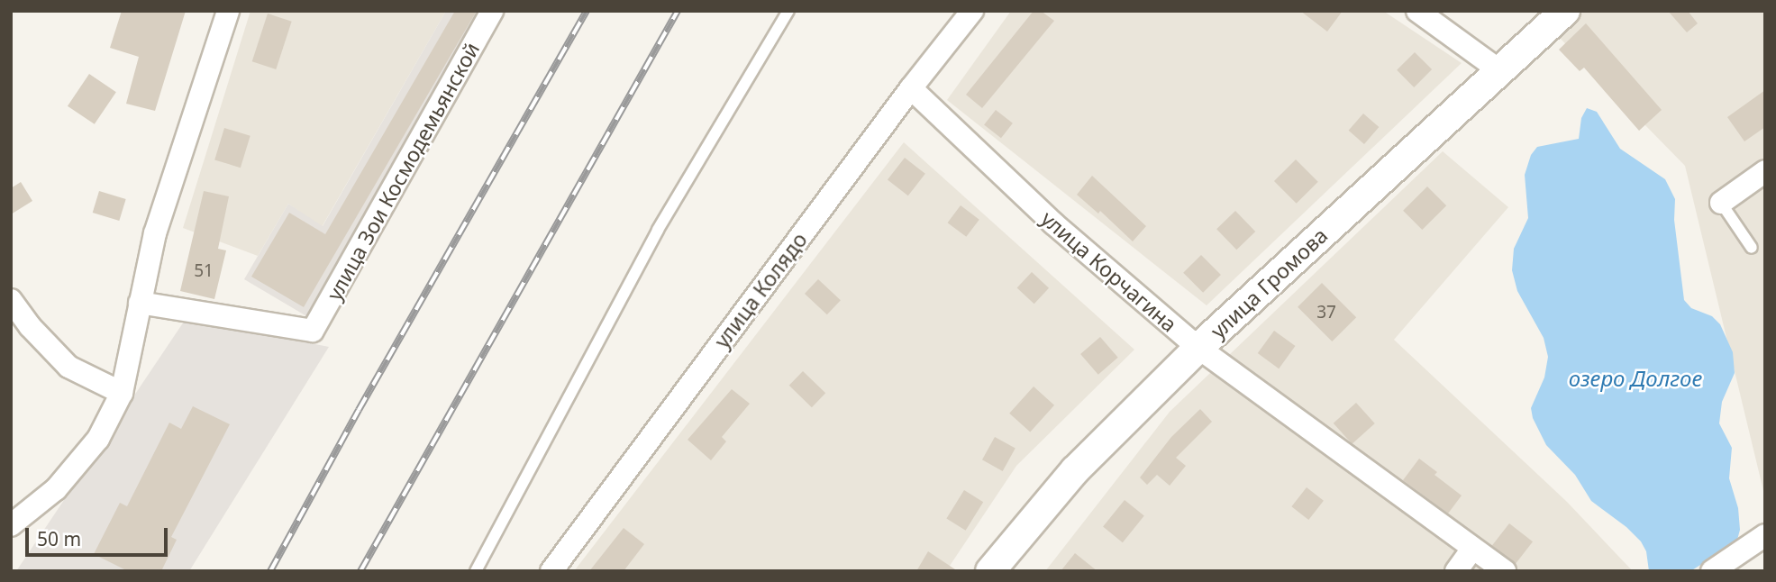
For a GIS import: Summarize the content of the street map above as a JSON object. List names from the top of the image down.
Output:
{
  "streets": {
    "street": [
      "улица Зои Космодемьянской",
      "улица Корчагина",
      "улица Громова",
      "улица Колядо"
    ]
  },
  "crossings": [
    ["улица Корчагина", "улица Громова"],
    ["улица Корчагина", "улица Колядо"]
  ],
  "water": ["озеро Долгое"],
  "house_numbers": ["51", "37"],
  "scale_bar": "50 m"
}
